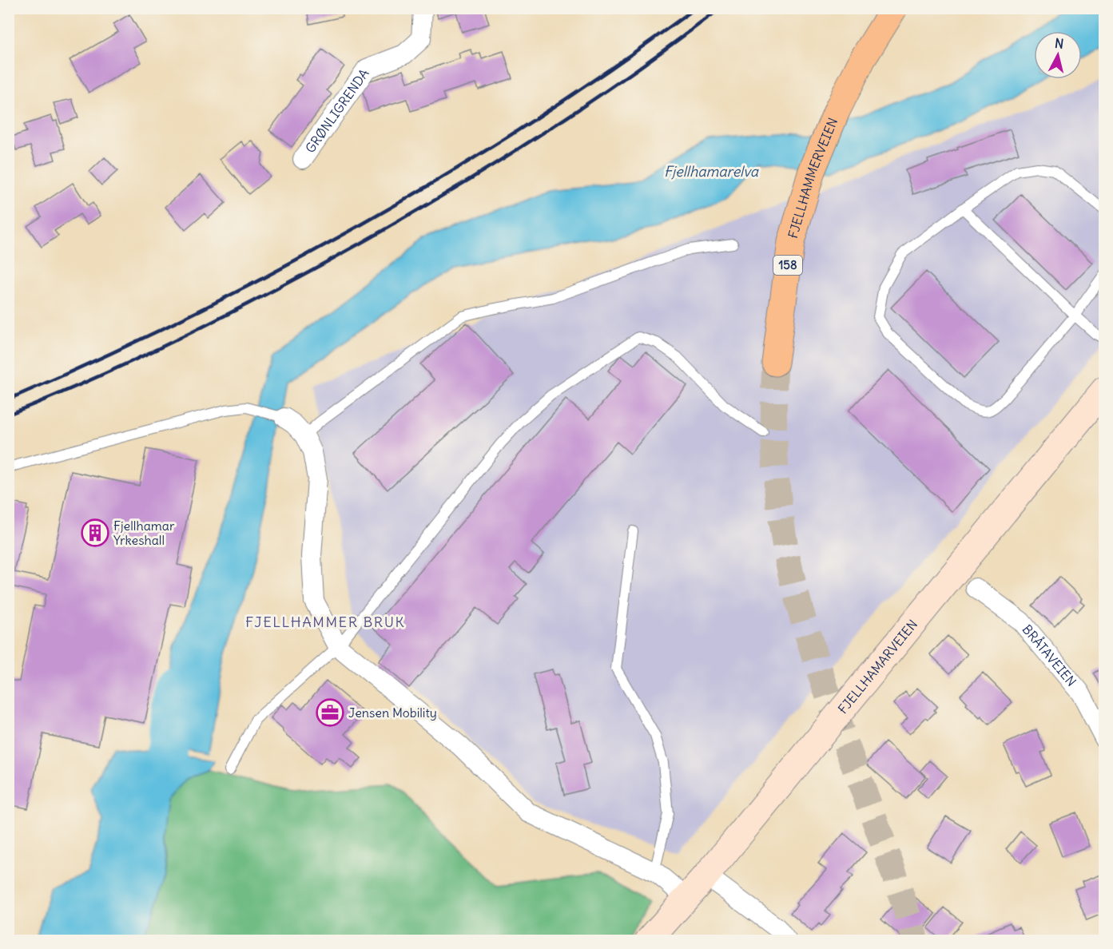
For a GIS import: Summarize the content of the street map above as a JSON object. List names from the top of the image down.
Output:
{
  "streets": {
    "main road": ["FJELLHAMMERVEIEN", "158", "FJELLHAMARVEIEN"],
    "street": ["GRØNLIGRENDA", "BRÅTAVEIEN"]
  },
  "districts": ["FJELLHAMMER BRUK"],
  "water": ["Fjellhamarelva"],
  "places": {
    "building": ["Fjellhamar Yrkeshall"],
    "office": ["Jensen Mobility"]
  },
  "north": "top"
}
